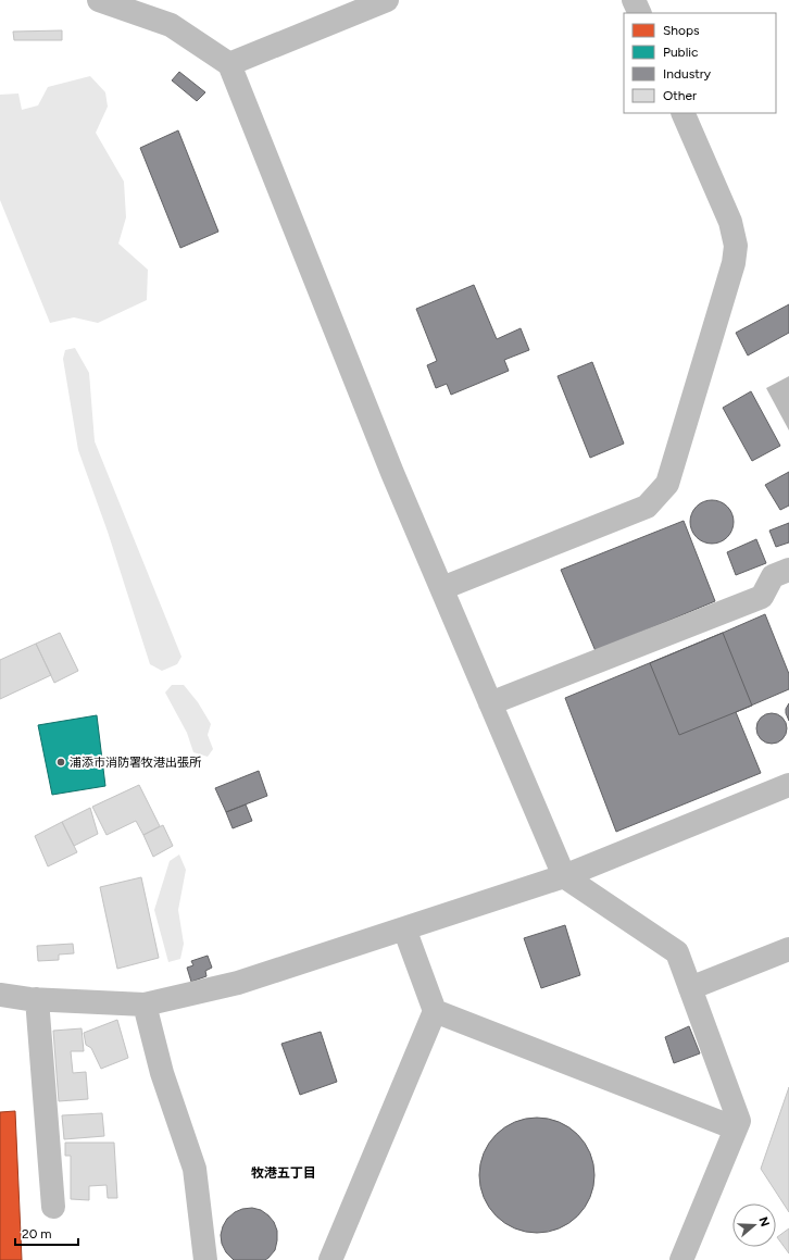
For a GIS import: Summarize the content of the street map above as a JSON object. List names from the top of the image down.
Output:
{
  "districts": ["牧港五丁目"],
  "places": ["浦添市消防署牧港出張所"],
  "legend": [
    "Shops",
    "Public",
    "Industry",
    "Other"
  ],
  "scale_bar": "20 m",
  "north": "right"
}
